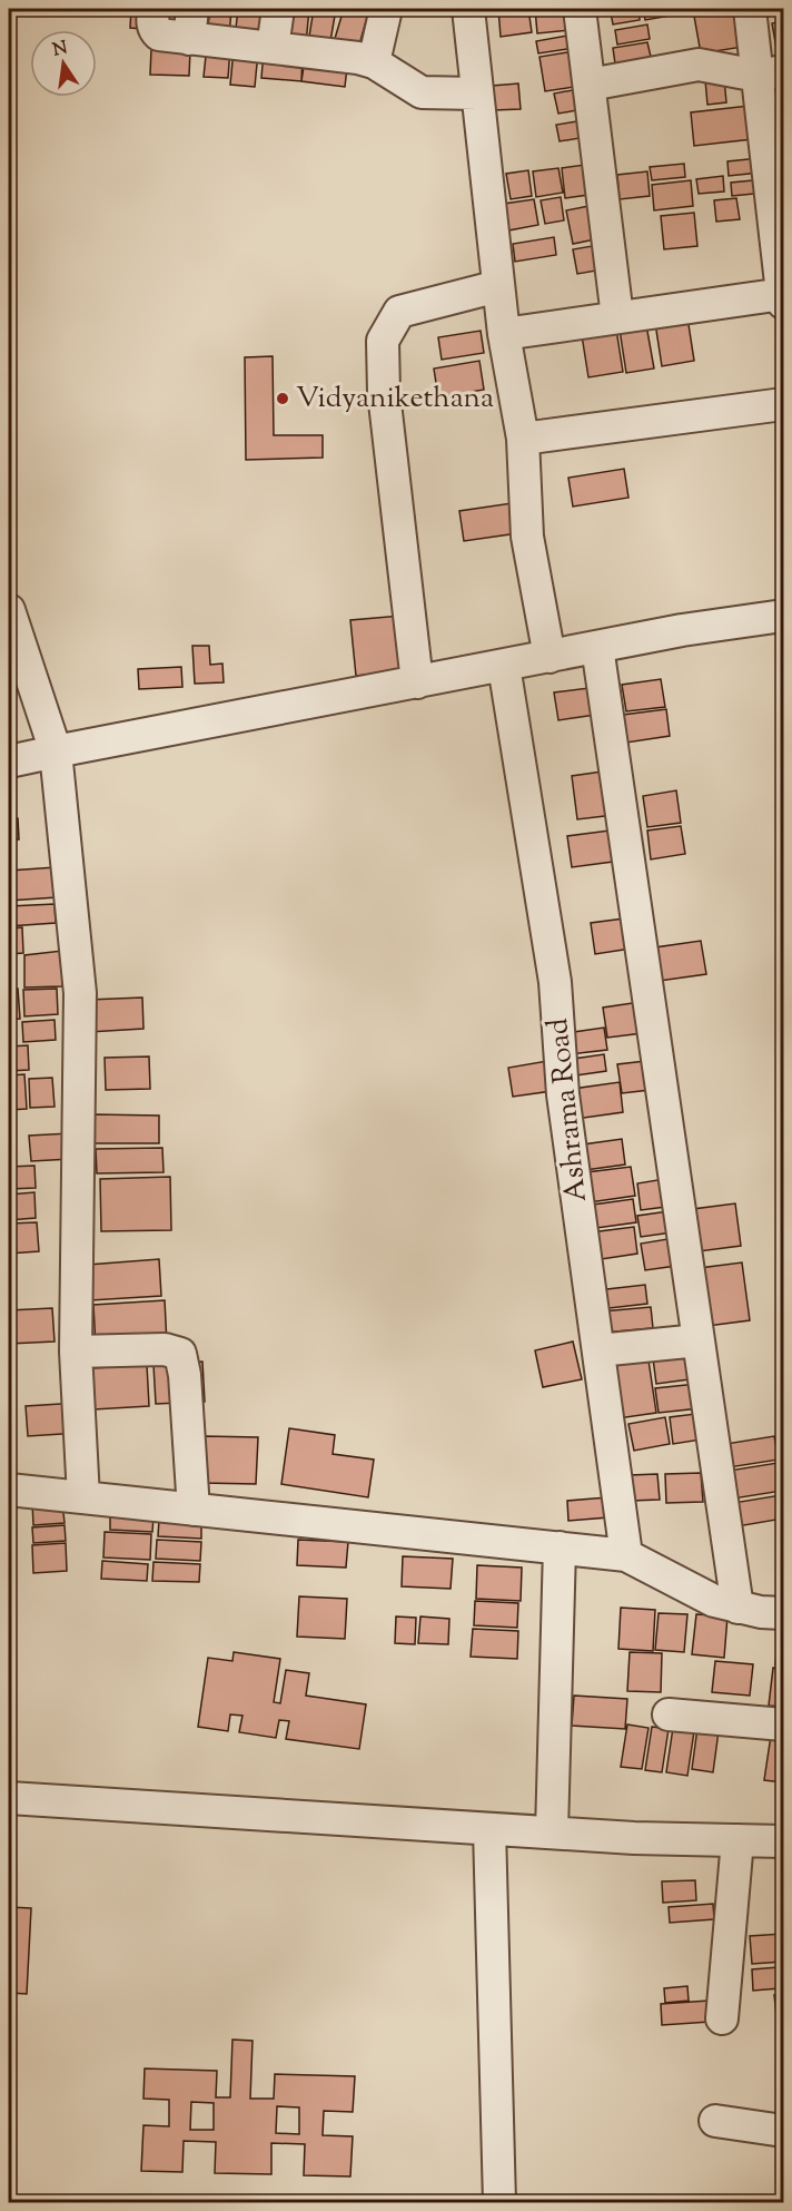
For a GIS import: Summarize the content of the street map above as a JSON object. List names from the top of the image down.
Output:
{
  "streets": {
    "street": ["Ashrama Road"]
  },
  "places": ["Vidyanikethana"],
  "north": "top"
}
